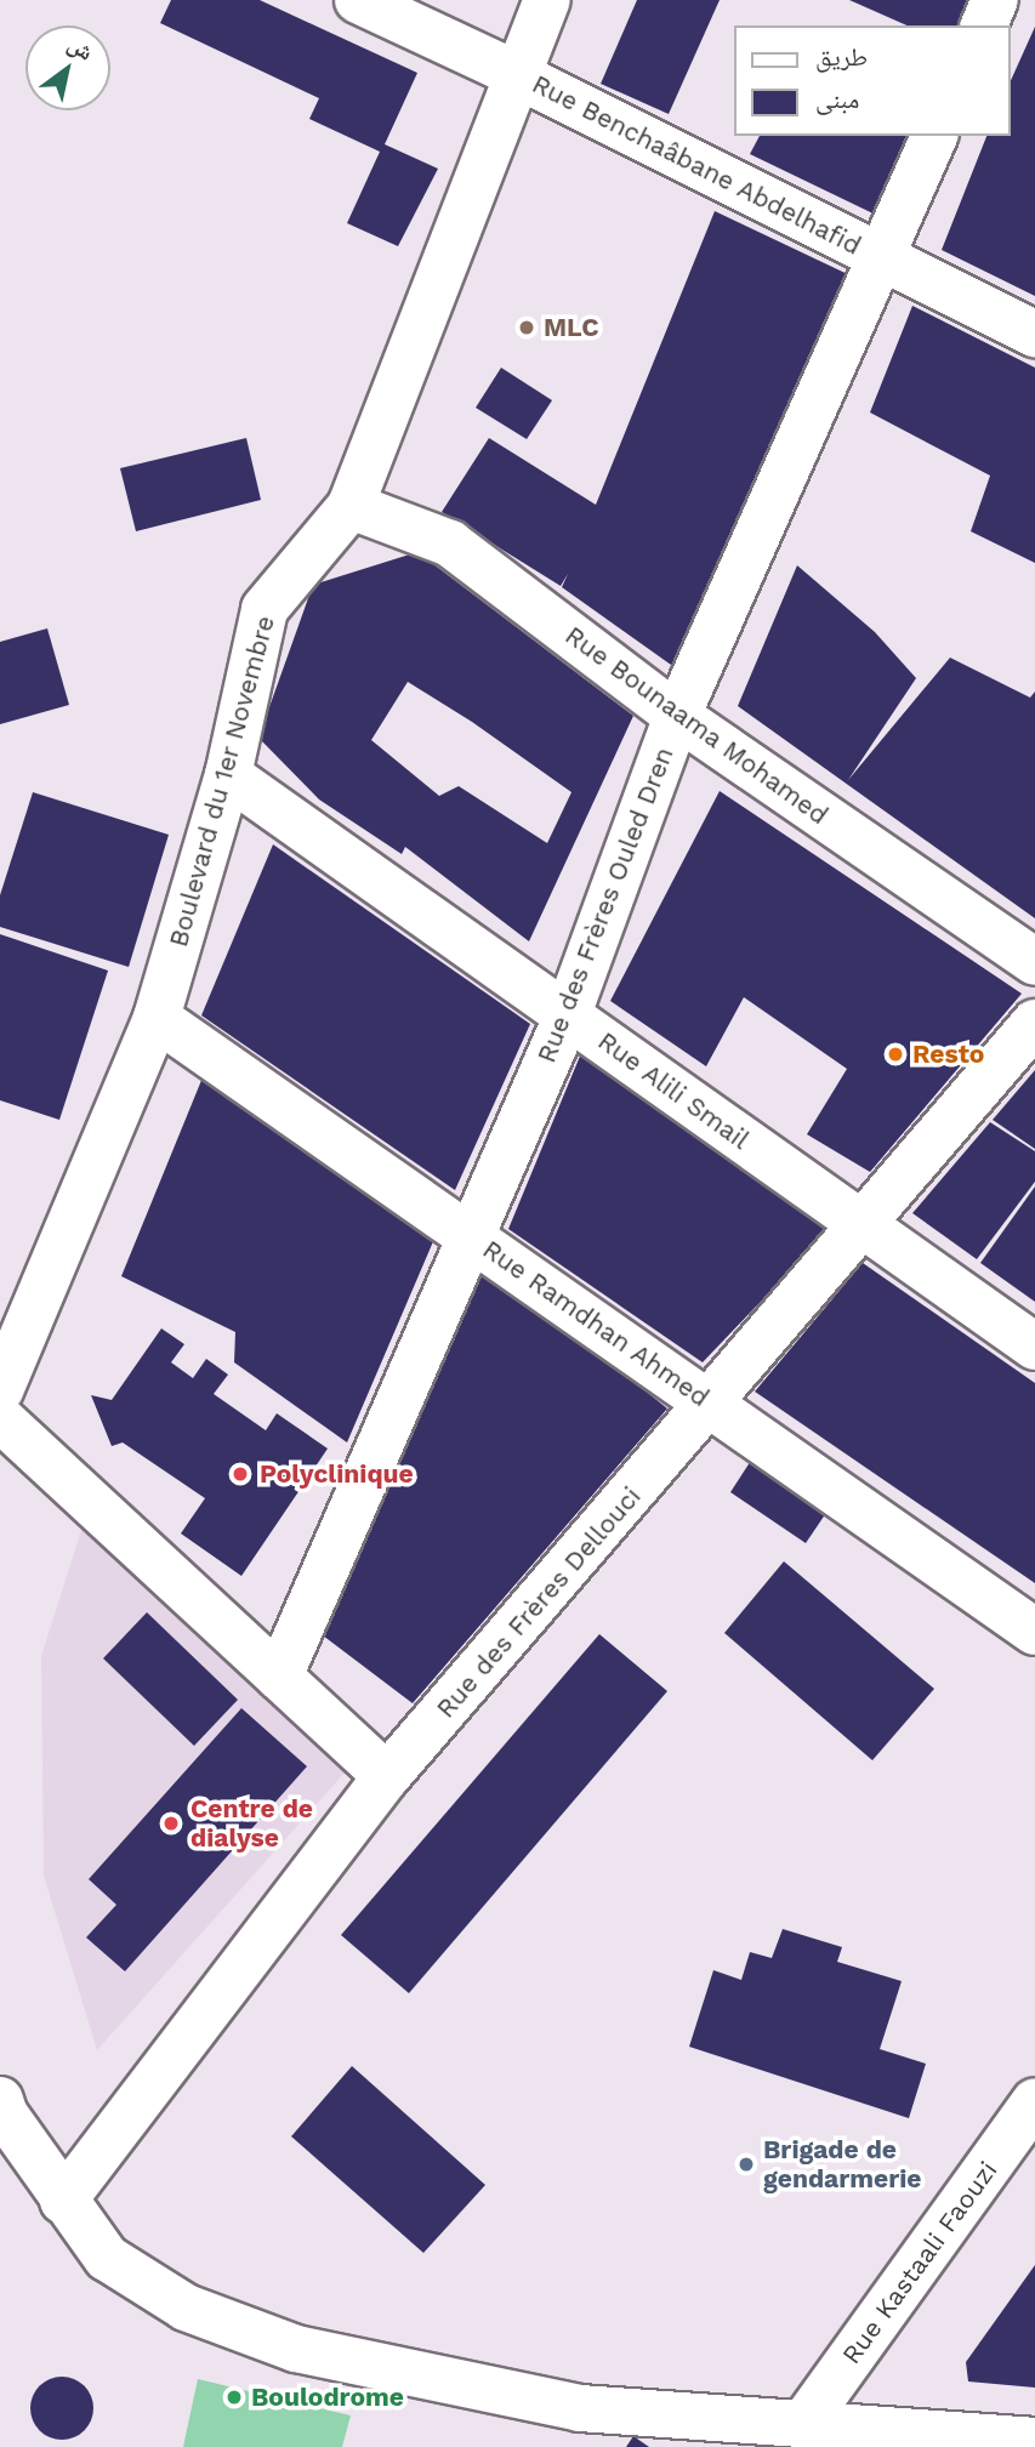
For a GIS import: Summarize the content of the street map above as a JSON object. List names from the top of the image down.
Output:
{
  "streets": {
    "street": [
      "Rue Benchaâbane Abdelhafid",
      "Rue Bounaama Mohamed",
      "Boulevard du 1er Novembre",
      "Rue des Frères Ouled Dren",
      "Rue Alili Smail",
      "Rue Ramdhan Ahmed",
      "Rue des Frères Dellouci",
      "Rue Kastaali Faouzi"
    ]
  },
  "crossings": [
    ["Rue Benchaâbane Abdelhafid", "Boulevard du 1er Novembre"],
    ["Rue Benchaâbane Abdelhafid", "Rue des Frères Ouled Dren"],
    ["Rue Bounaama Mohamed", "Boulevard du 1er Novembre"],
    ["Rue Bounaama Mohamed", "Rue des Frères Ouled Dren"],
    ["Boulevard du 1er Novembre", "Rue Alili Smail"],
    ["Boulevard du 1er Novembre", "Rue Ramdhan Ahmed"],
    ["Rue des Frères Ouled Dren", "Rue Alili Smail"],
    ["Rue des Frères Ouled Dren", "Rue Ramdhan Ahmed"],
    ["Rue Alili Smail", "Rue des Frères Dellouci"],
    ["Rue Ramdhan Ahmed", "Rue des Frères Dellouci"]
  ],
  "places": [
    "MLC",
    "Resto",
    "Polyclinique",
    "Centre de dialyse",
    "Brigade de gendarmerie",
    "Boulodrome"
  ],
  "legend": ["طريق", "مبنى"],
  "north": "top right"
}
